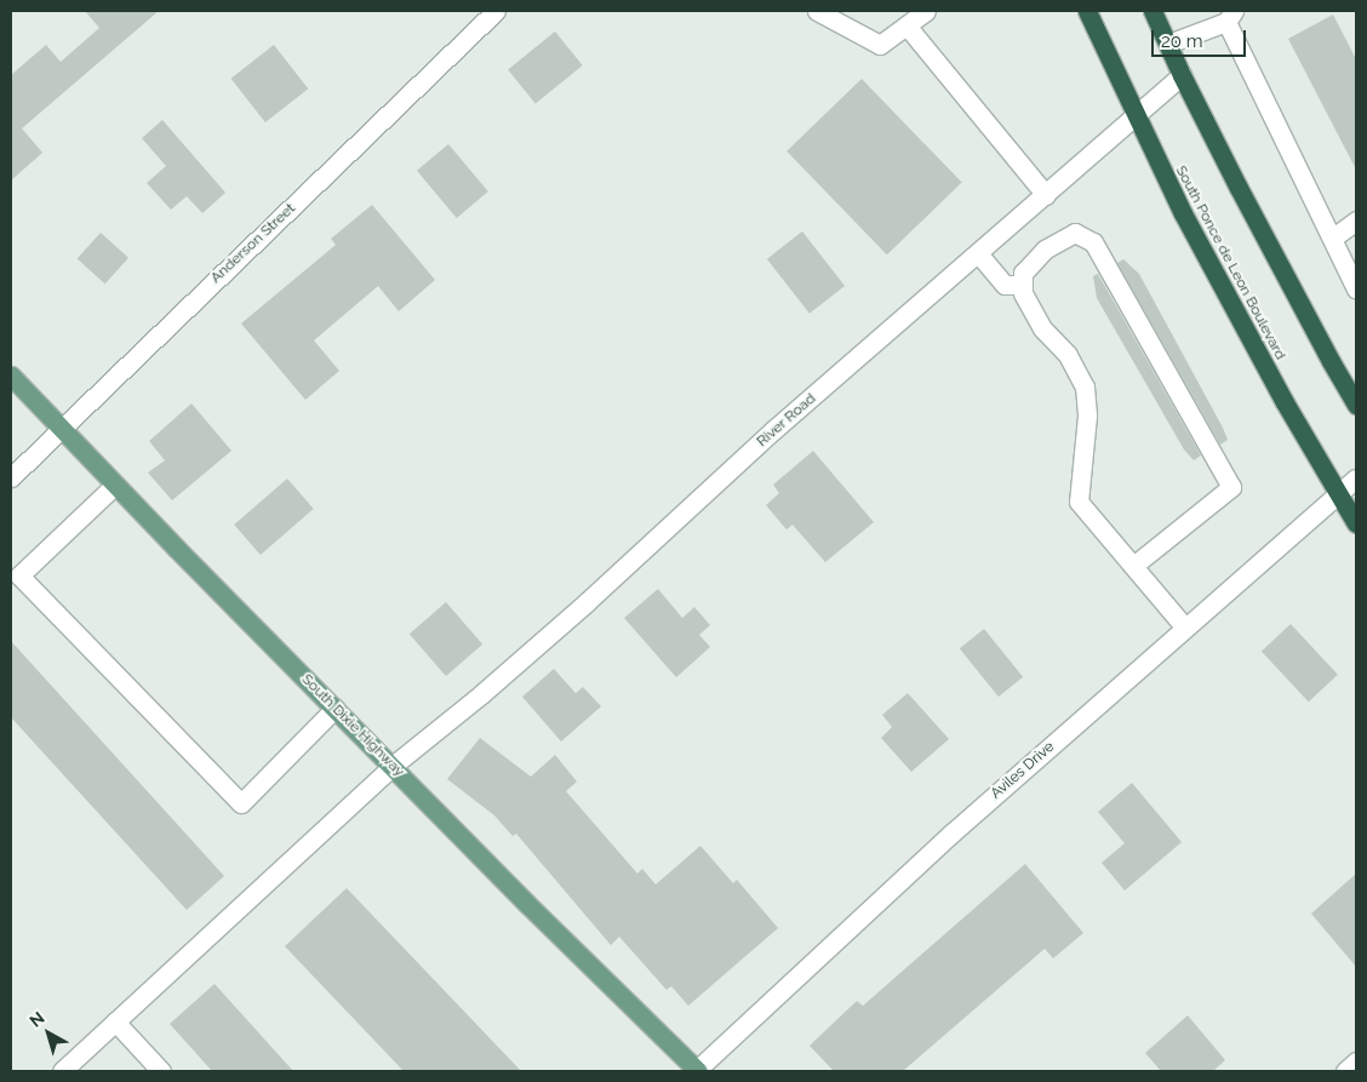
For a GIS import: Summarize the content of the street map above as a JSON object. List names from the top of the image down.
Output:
{
  "streets": {
    "highway": ["South Ponce de Leon Boulevard"],
    "main road": ["South Dixie Highway"],
    "street": ["Anderson Street", "River Road", "Aviles Drive"]
  },
  "crossings": [
    ["Anderson Street", "South Dixie Highway"],
    ["South Ponce de Leon Boulevard", "River Road"],
    ["South Ponce de Leon Boulevard", "Aviles Drive"],
    ["River Road", "South Dixie Highway"],
    ["South Dixie Highway", "Aviles Drive"]
  ],
  "scale_bar": "20 m",
  "north": "top left"
}
